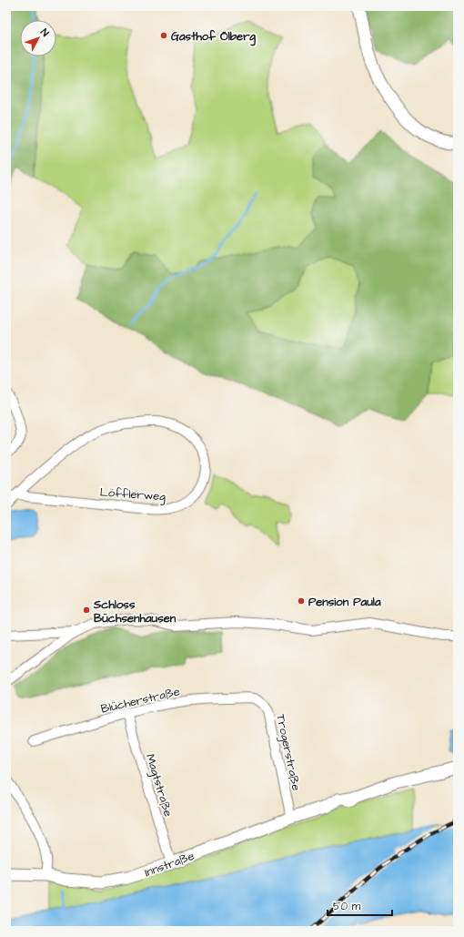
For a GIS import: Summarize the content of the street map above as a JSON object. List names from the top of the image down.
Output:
{
  "streets": {
    "street": [
      "Löfflerweg",
      "Blücherstraße",
      "Trogerstraße",
      "Magtstraße",
      "Innstraße"
    ]
  },
  "crossings": [
    ["Blücherstraße", "Trogerstraße"],
    ["Blücherstraße", "Magtstraße"],
    ["Trogerstraße", "Innstraße"],
    ["Magtstraße", "Innstraße"]
  ],
  "places": ["Gasthof Ölberg", "Pension Paula", "Schloss Büchsenhausen"],
  "scale_bar": "50 m",
  "north": "top right"
}
